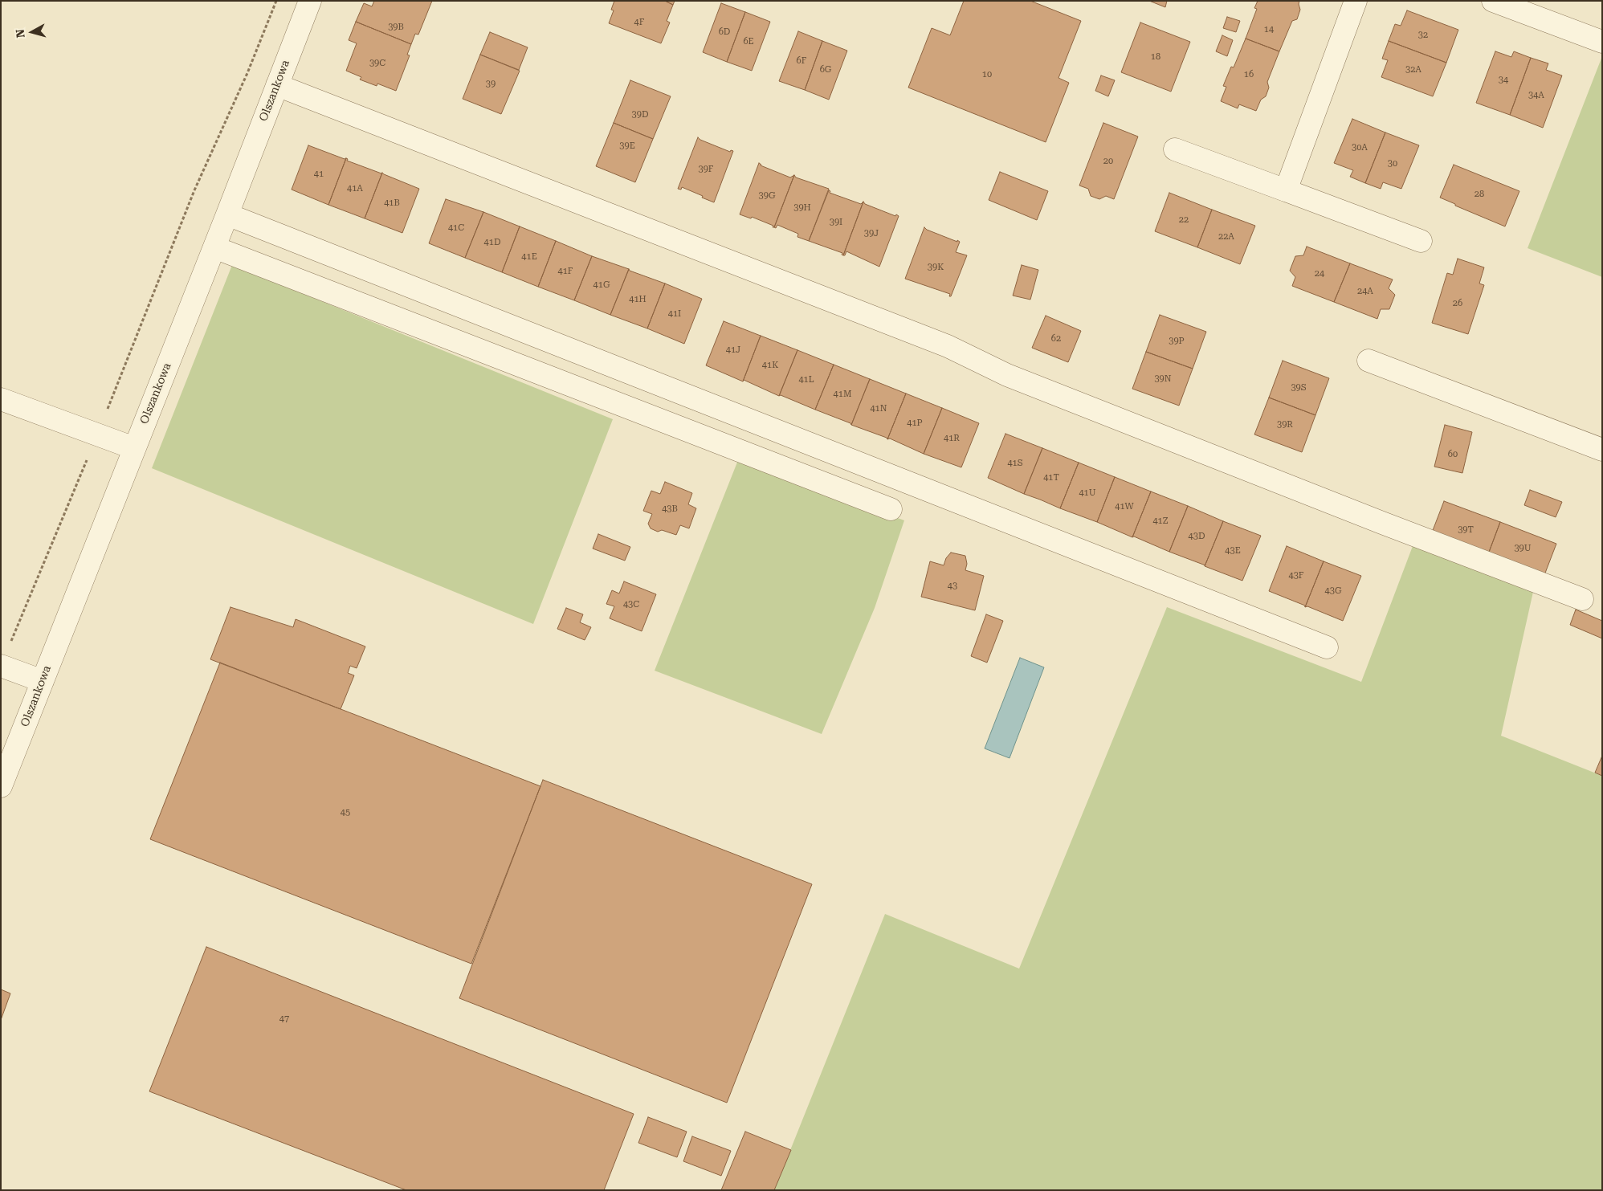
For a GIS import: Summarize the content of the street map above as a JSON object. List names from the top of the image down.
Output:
{
  "streets": {
    "street": ["Olszankowa"]
  },
  "house_numbers": [
    "4F",
    "39B",
    "14",
    "6D",
    "32",
    "6E",
    "18",
    "6F",
    "39C",
    "6G",
    "32A",
    "10",
    "16",
    "34",
    "39",
    "34A",
    "39D",
    "39E",
    "30A",
    "20",
    "30",
    "39F",
    "41",
    "41A",
    "28",
    "39G",
    "41B",
    "39H",
    "22",
    "39I",
    "41C",
    "39J",
    "22A",
    "41D",
    "41E",
    "39K",
    "41F",
    "24",
    "41G",
    "24A",
    "41H",
    "26",
    "41I",
    "62",
    "39P",
    "41J",
    "41K",
    "39N",
    "41L",
    "39S",
    "41M",
    "41N",
    "41P",
    "39R",
    "41R",
    "60",
    "41S",
    "41T",
    "41U",
    "41W",
    "43B",
    "41Z",
    "39T",
    "43D",
    "39U",
    "43E",
    "43F",
    "43",
    "43G",
    "43C",
    "45",
    "47"
  ],
  "north": "left"
}
